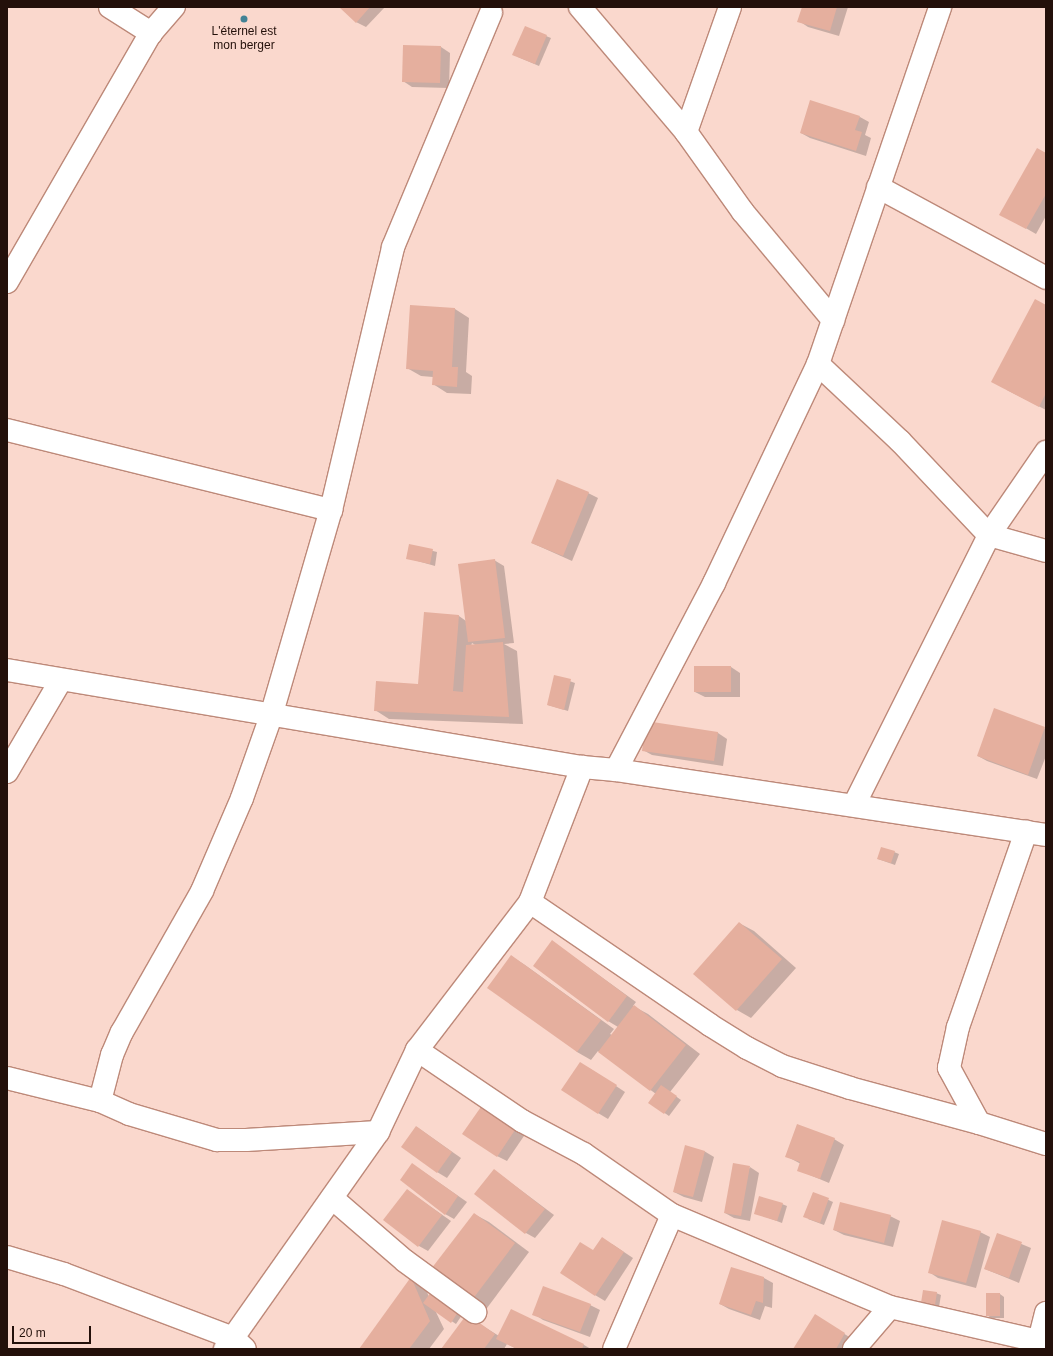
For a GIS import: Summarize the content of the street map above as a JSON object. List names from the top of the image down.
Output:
{
  "places": ["L'éternel est mon berger"],
  "scale_bar": "20 m"
}
